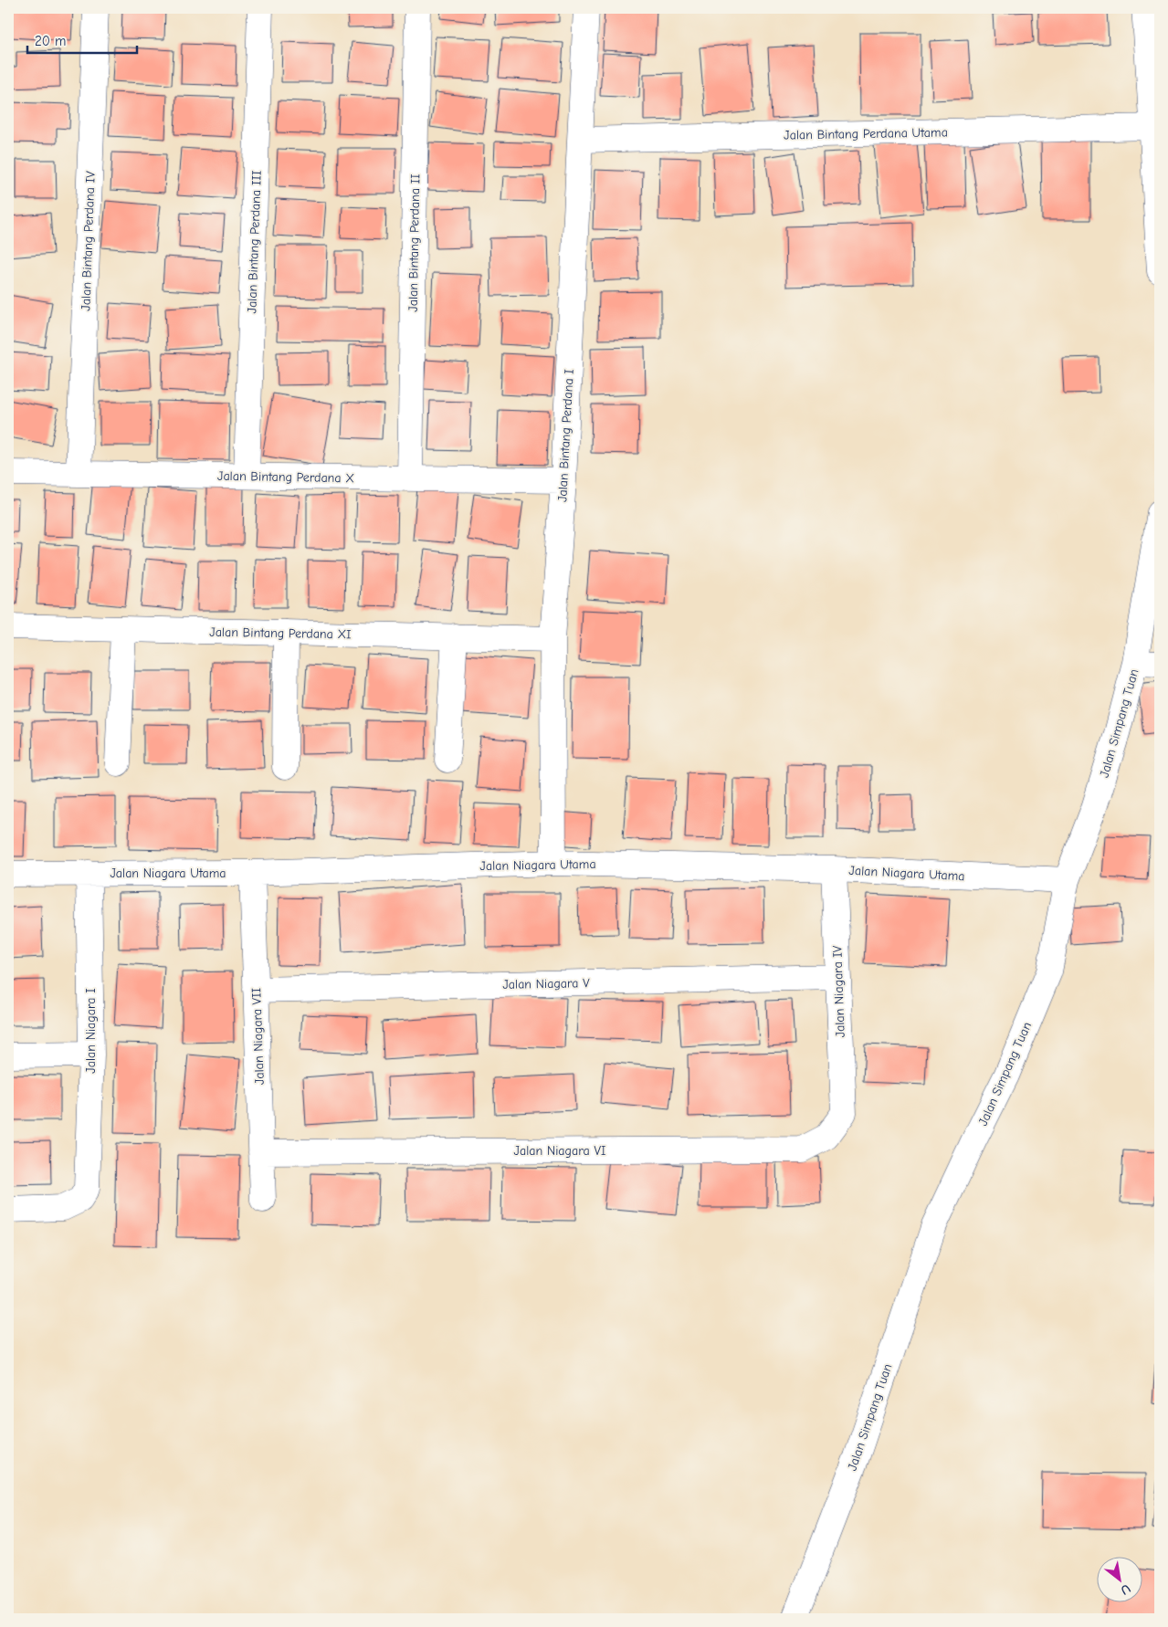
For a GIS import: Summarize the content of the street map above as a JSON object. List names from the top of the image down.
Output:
{
  "streets": {
    "street": [
      "Jalan Bintang Perdana Utama",
      "Jalan Bintang Perdana IV",
      "Jalan Bintang Perdana III",
      "Jalan Bintang Perdana II",
      "Jalan Bintang Perdana I",
      "Jalan Bintang Perdana X",
      "Jalan Bintang Perdana XI",
      "Jalan Simpang Tuan",
      "Jalan Niagara Utama",
      "Jalan Niagara V",
      "Jalan Niagara IV",
      "Jalan Niagara I",
      "Jalan Niagara VII",
      "Jalan Niagara VI"
    ]
  },
  "crossings": [
    ["Jalan Bintang Perdana Utama", "Jalan Bintang Perdana I"],
    ["Jalan Bintang Perdana IV", "Jalan Bintang Perdana X"],
    ["Jalan Bintang Perdana III", "Jalan Bintang Perdana X"],
    ["Jalan Bintang Perdana II", "Jalan Bintang Perdana X"],
    ["Jalan Bintang Perdana I", "Jalan Bintang Perdana X"],
    ["Jalan Bintang Perdana I", "Jalan Bintang Perdana XI"],
    ["Jalan Bintang Perdana I", "Jalan Niagara Utama"],
    ["Jalan Simpang Tuan", "Jalan Niagara Utama"],
    ["Jalan Niagara Utama", "Jalan Niagara IV"],
    ["Jalan Niagara Utama", "Jalan Niagara I"],
    ["Jalan Niagara Utama", "Jalan Niagara VII"],
    ["Jalan Niagara V", "Jalan Niagara IV"],
    ["Jalan Niagara V", "Jalan Niagara VII"],
    ["Jalan Niagara IV", "Jalan Niagara VI"],
    ["Jalan Niagara VII", "Jalan Niagara VI"]
  ],
  "scale_bar": "20 m",
  "north": "bottom right"
}
